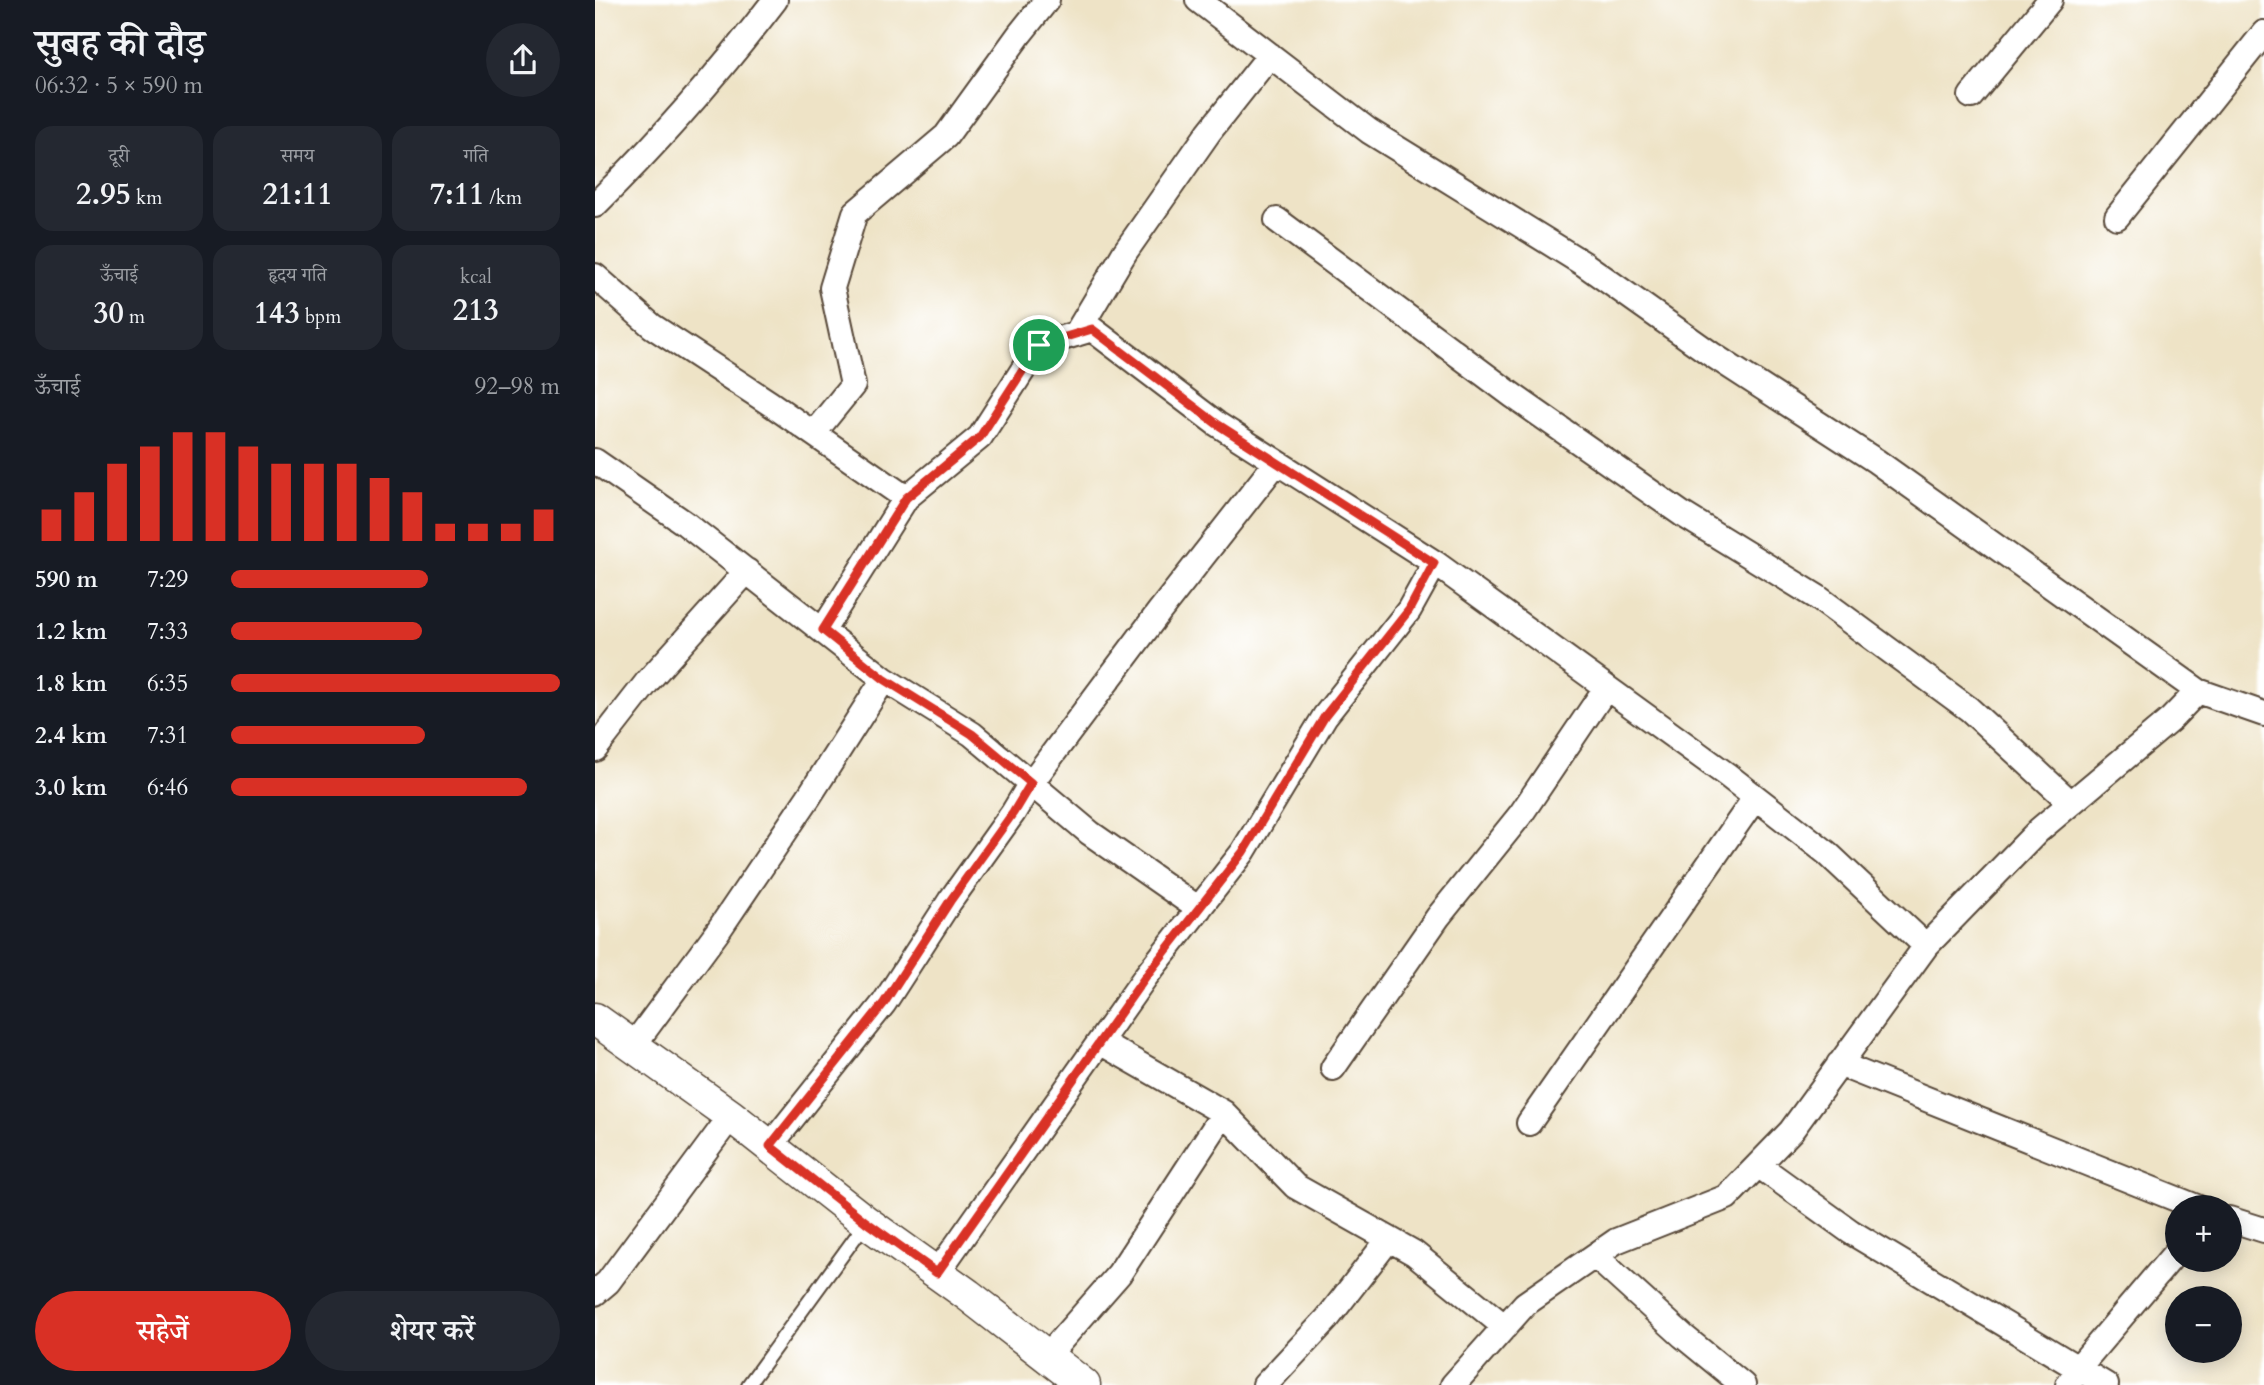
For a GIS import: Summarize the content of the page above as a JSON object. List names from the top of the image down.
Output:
{
  "page": {
    "heading": ["सुबह की दौड़", "06:32 · 5 × 590 m"],
    "stats": [
      ["दूरी", "2.95 km"],
      ["समय", "21:11"],
      ["गति", "7:11 /km"],
      ["ऊँचाई", "30 m"],
      ["हृदय गति", "143 bpm"],
      ["kcal", "213"]
    ],
    "chart": ["ऊँचाई", "92–98 m"],
    "list": [
      {
        "name": "590 m",
        "note": "7:29"
      },
      {
        "name": "1.2 km",
        "note": "7:33"
      },
      {
        "name": "1.8 km",
        "note": "6:35"
      },
      {
        "name": "2.4 km",
        "note": "7:31"
      },
      {
        "name": "3.0 km",
        "note": "6:46"
      }
    ],
    "map_buttons": ["+", "−"],
    "buttons": ["सहेजें", "शेयर करें"]
  }
}
